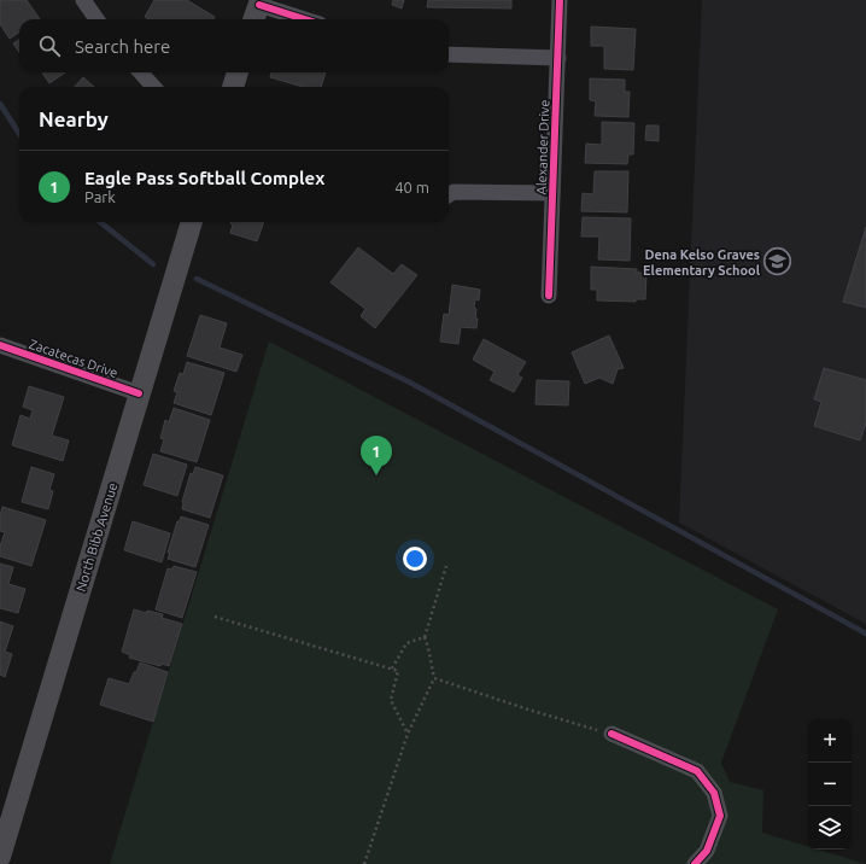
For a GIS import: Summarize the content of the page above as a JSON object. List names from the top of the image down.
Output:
{
  "streets": {
    "main road": ["North Bibb Avenue"],
    "street": ["Alexander Drive", "Zacatecas Drive"]
  },
  "crossings": [
    ["Zacatecas Drive", "North Bibb Avenue"]
  ],
  "places": {
    "school or university": ["Dena Kelso Graves Elementary School"]
  },
  "page": {
    "search": "Search here",
    "heading": "Nearby",
    "list": [
      {
        "mark": "1",
        "name": "Eagle Pass Softball Complex",
        "note": "Park",
        "value": "40 m"
      }
    ],
    "pins": "1",
    "map_buttons": ["+", "−"]
  }
}
